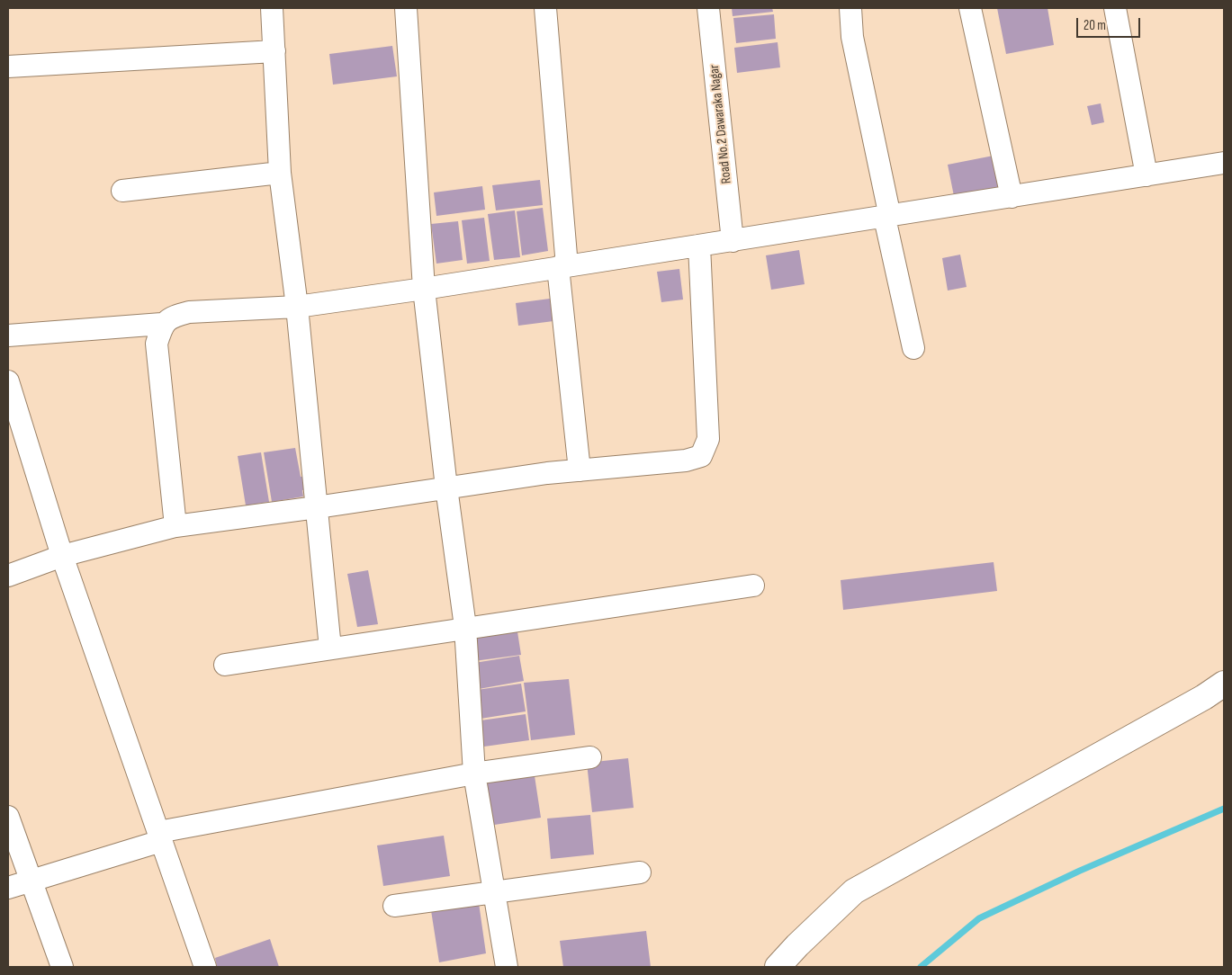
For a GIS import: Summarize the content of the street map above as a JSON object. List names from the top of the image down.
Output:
{
  "streets": {
    "street": ["Road No.2 Dawaraka Nagar"]
  },
  "scale_bar": "20 m"
}
